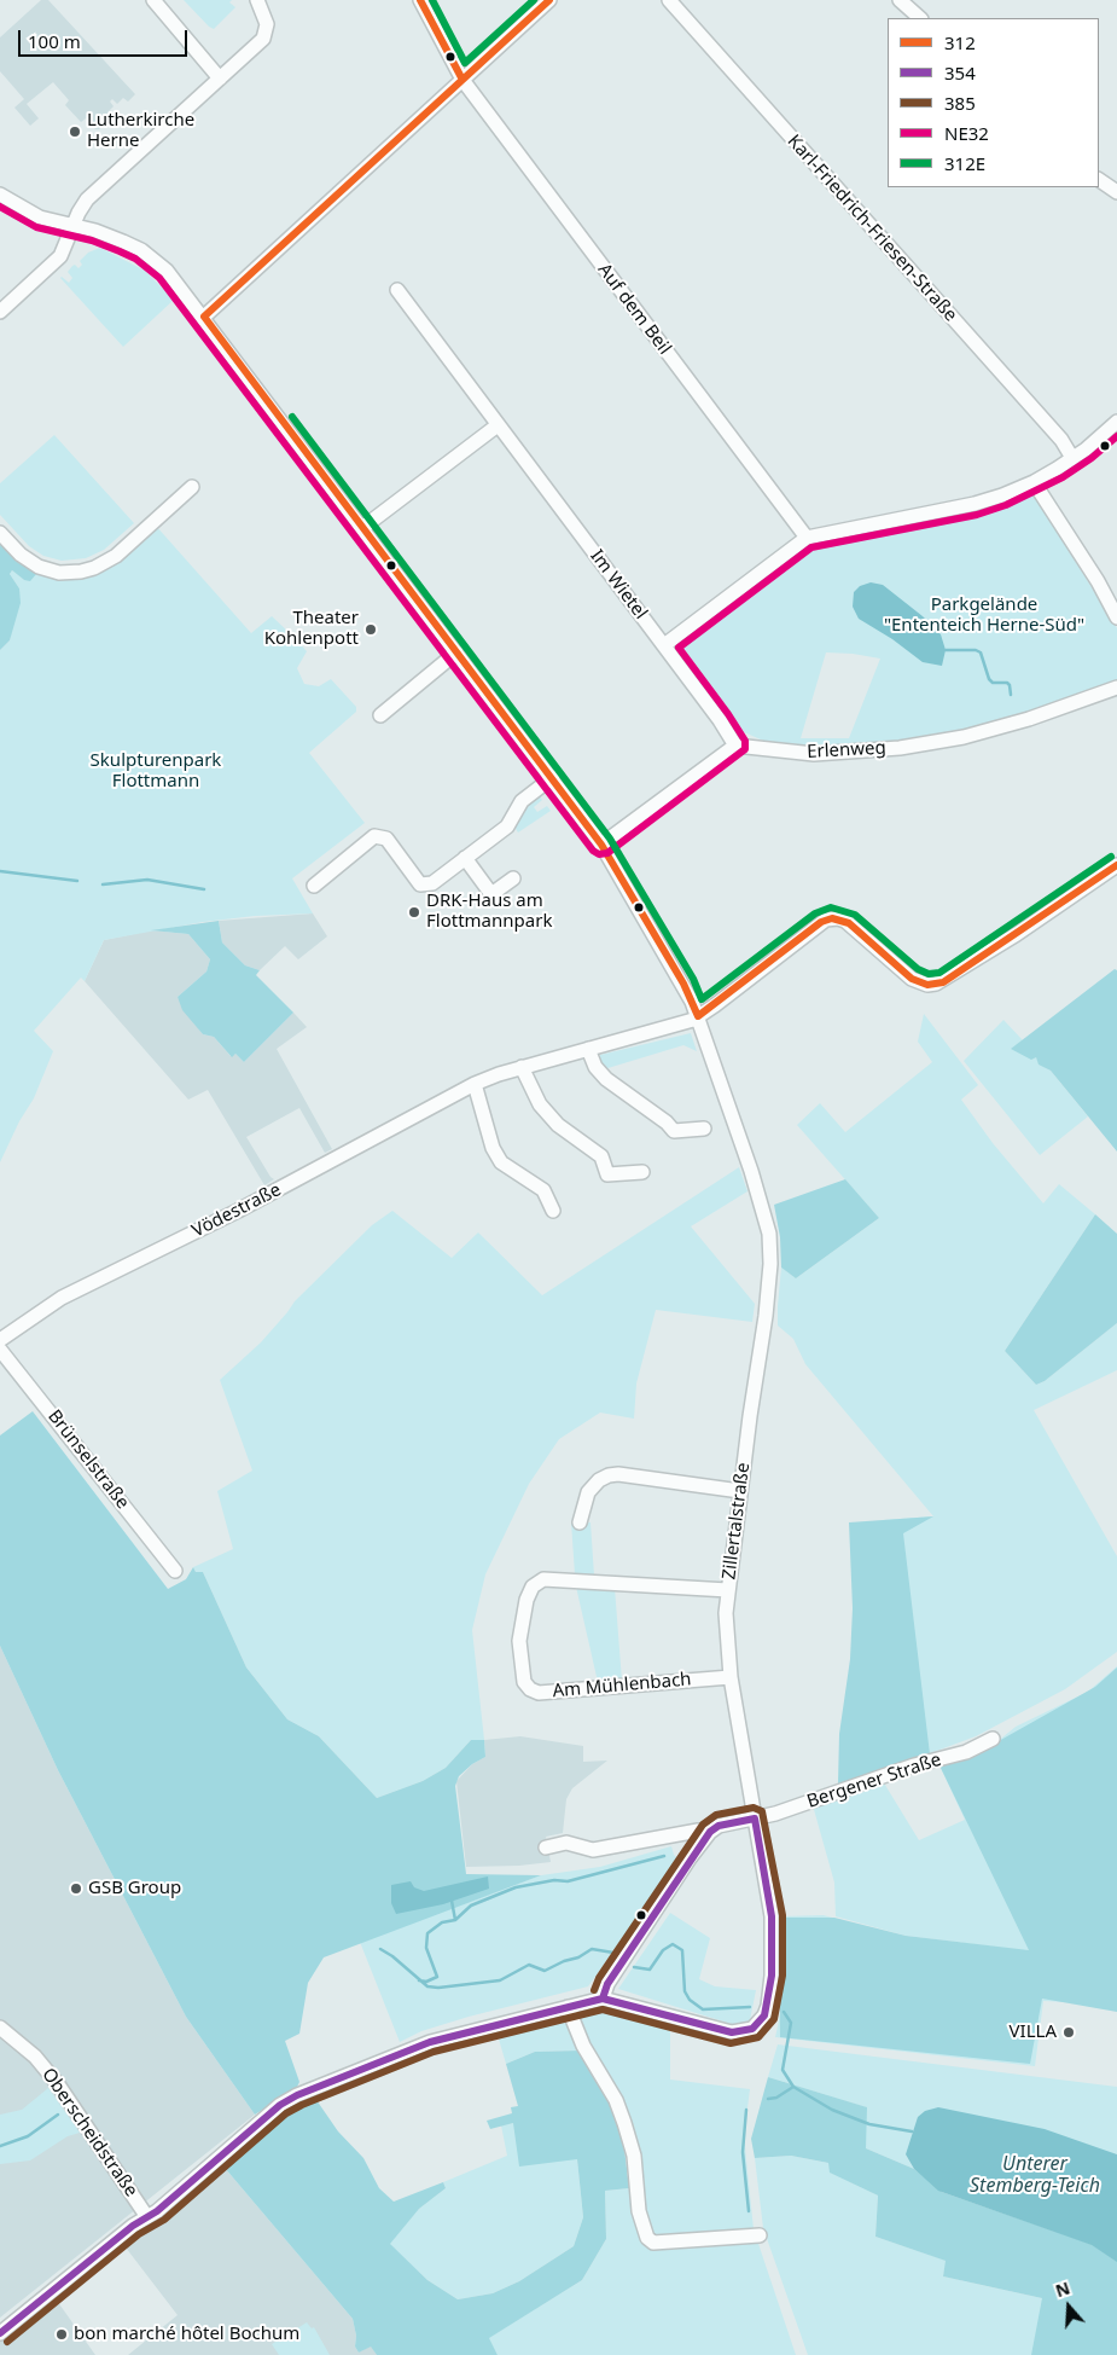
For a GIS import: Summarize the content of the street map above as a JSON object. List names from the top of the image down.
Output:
{
  "streets": {
    "street": [
      "Karl-Friedrich-Friesen-Straße",
      "Auf dem Beil",
      "Im Wietel",
      "Erlenweg",
      "Vödestraße",
      "Brünselstraße",
      "Zillertalstraße",
      "Am Mühlenbach",
      "Bergener Straße",
      "Oberscheidstraße"
    ]
  },
  "crossings": [
    ["Im Wietel", "Erlenweg"],
    ["Vödestraße", "Zillertalstraße"],
    ["Zillertalstraße", "Am Mühlenbach"],
    ["Zillertalstraße", "Bergener Straße"]
  ],
  "water": ["Unterer Stemberg-Teich"],
  "parks": ["Parkgelände \"Ententeich Herne-Süd\"", "Skulpturenpark Flottmann"],
  "places": [
    "Lutherkirche Herne",
    "Theater Kohlenpott",
    "DRK-Haus am Flottmannpark",
    "GSB Group",
    "VILLA",
    "bon marché hôtel Bochum"
  ],
  "lines": [
    "transit line 312",
    "transit line 312E",
    "transit line NE32",
    "transit line 385",
    "transit line 354"
  ],
  "legend": [
    "312",
    "354",
    "385",
    "NE32",
    "312E"
  ],
  "scale_bar": "100 m",
  "north": "top"
}
